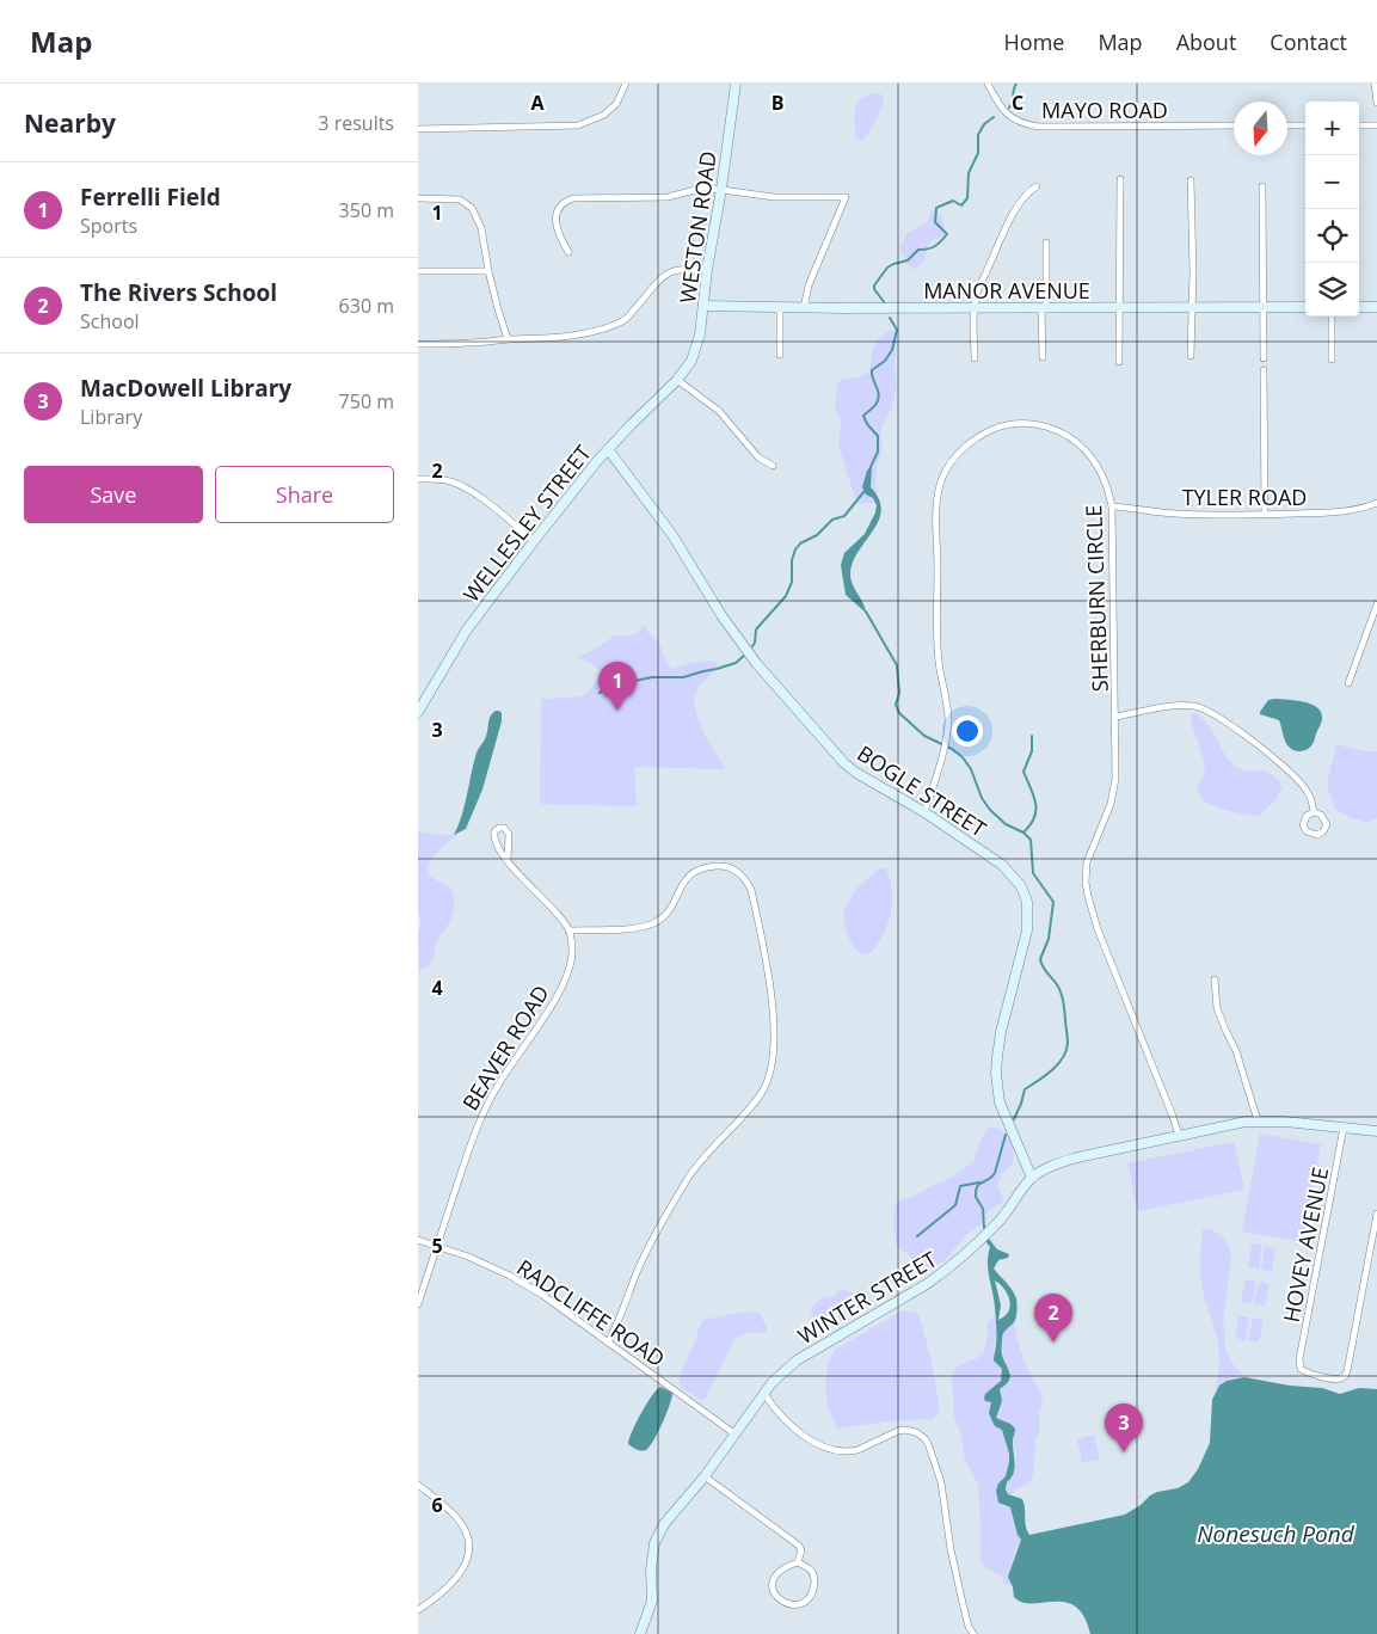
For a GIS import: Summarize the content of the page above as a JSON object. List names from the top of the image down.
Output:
{
  "streets": {
    "street": [
      "MAYO ROAD",
      "WESTON ROAD",
      "MANOR AVENUE",
      "TYLER ROAD",
      "WELLESLEY STREET",
      "SHERBURN CIRCLE",
      "BOGLE STREET",
      "BEAVER ROAD",
      "HOVEY AVENUE",
      "WINTER STREET",
      "RADCLIFFE ROAD"
    ]
  },
  "crossings": [
    ["WESTON ROAD", "MANOR AVENUE"],
    ["WESTON ROAD", "WELLESLEY STREET"],
    ["TYLER ROAD", "SHERBURN CIRCLE"],
    ["WELLESLEY STREET", "BOGLE STREET"],
    ["SHERBURN CIRCLE", "BOGLE STREET"],
    ["SHERBURN CIRCLE", "WINTER STREET"],
    ["BOGLE STREET", "WINTER STREET"],
    ["BEAVER ROAD", "RADCLIFFE ROAD"],
    ["HOVEY AVENUE", "WINTER STREET"],
    ["WINTER STREET", "RADCLIFFE ROAD"]
  ],
  "water": ["Nonesuch Pond"],
  "north": "bottom",
  "page": {
    "header": "Map",
    "nav": [
      "Home",
      "Map",
      "About",
      "Contact"
    ],
    "heading": ["Nearby", "3 results"],
    "map_buttons": ["+", "−"],
    "list": [
      {
        "mark": "1",
        "name": "Ferrelli Field",
        "note": "Sports",
        "value": "350 m"
      },
      {
        "mark": "2",
        "name": "The Rivers School",
        "note": "School",
        "value": "630 m"
      },
      {
        "mark": "3",
        "name": "MacDowell Library",
        "note": "Library",
        "value": "750 m"
      }
    ],
    "buttons": ["Save", "Share"],
    "pins": ["1", "2", "3"]
  },
  "grid": {
    "columns": ["A", "B", "C"],
    "rows": [
      "1",
      "2",
      "3",
      "4",
      "5",
      "6"
    ]
  }
}
